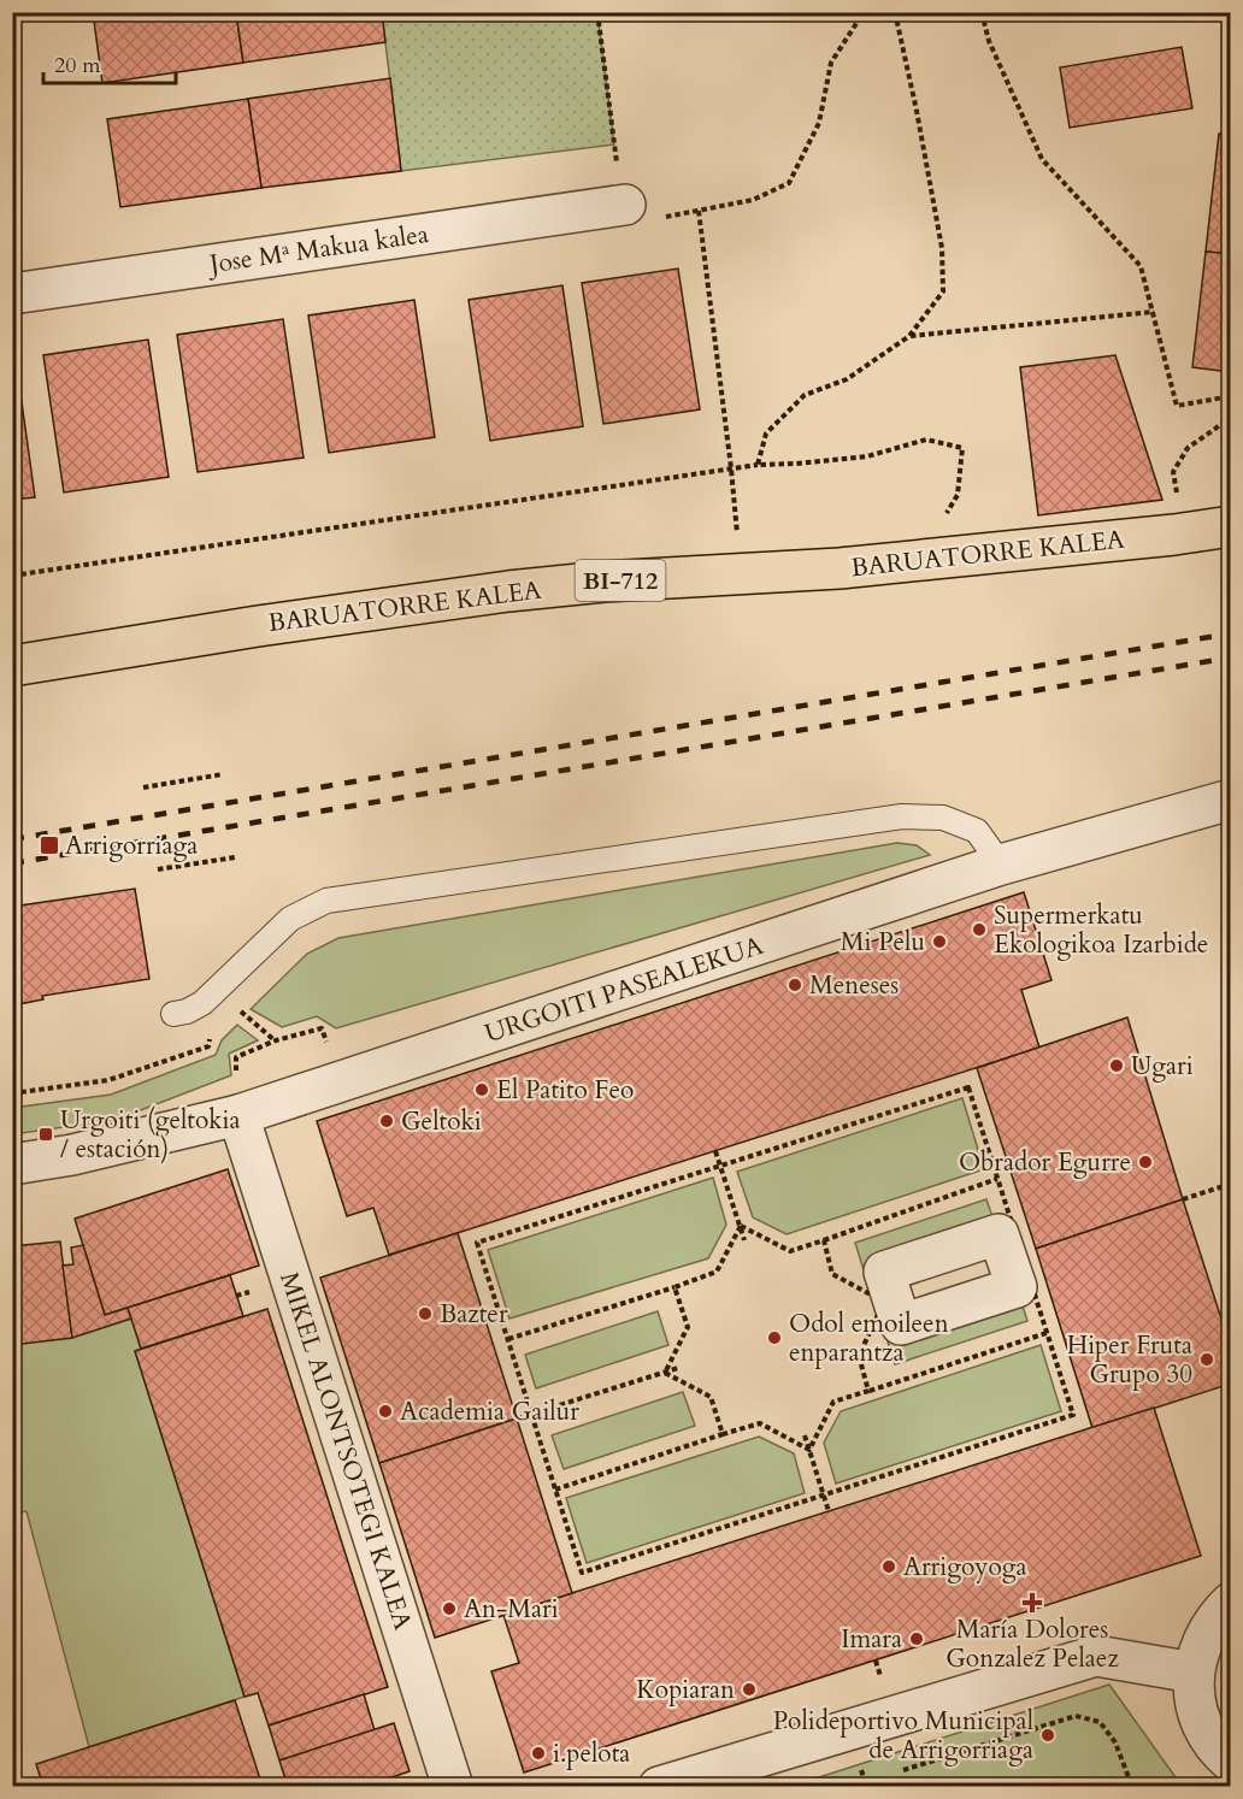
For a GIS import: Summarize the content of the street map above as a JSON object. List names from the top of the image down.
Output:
{
  "streets": {
    "main road": ["BARUATORRE KALEA", "BI-712"],
    "street": ["Jose Mª Makua kalea", "URGOITI PASEALEKUA", "MIKEL ALONTSOTEGI KALEA"]
  },
  "crossings": [
    ["URGOITI PASEALEKUA", "MIKEL ALONTSOTEGI KALEA"]
  ],
  "places": {
    "transit": ["Arrigorriaga", "Urgoiti (geltokia / estación)"],
    "other": [
      "Supermerkatu Ekologikoa Izarbide",
      "Mi Pelu",
      "Meneses",
      "Ugari",
      "El Patito Feo",
      "Geltoki",
      "Obrador Egurre",
      "Bazter",
      "Odol emoileen enparantza",
      "Hiper Fruta Grupo 30",
      "Academia Gailur",
      "Arrigoyoga",
      "An-Mari",
      "Imara",
      "Kopiaran",
      "Polideportivo Municipal de Arrigorriaga",
      "i.pelota"
    ],
    "health": ["María Dolores Gonzalez Pelaez"]
  },
  "scale_bar": "20 m"
}
